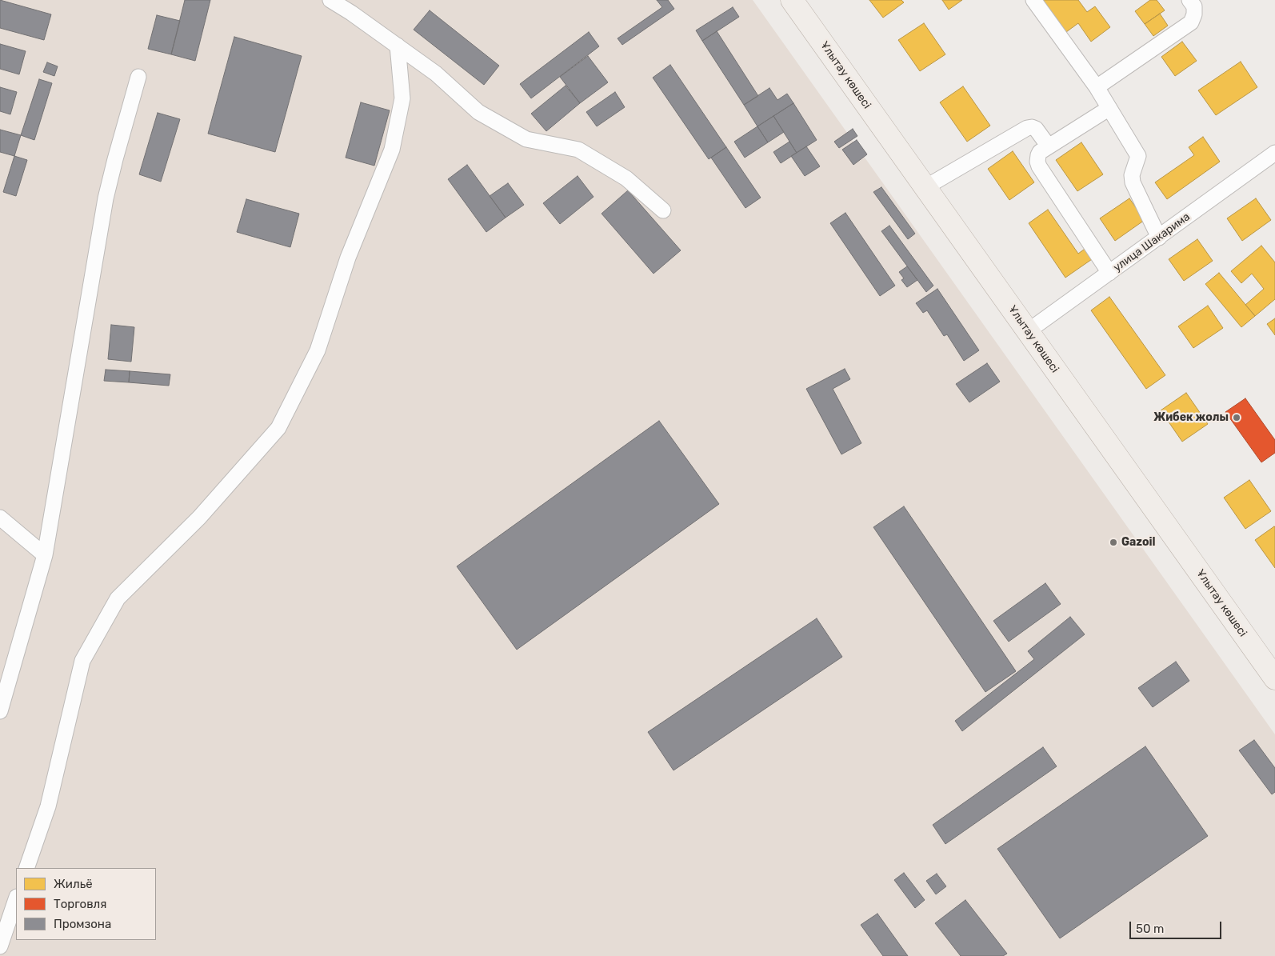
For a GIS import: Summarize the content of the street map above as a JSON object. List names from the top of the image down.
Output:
{
  "streets": {
    "main road": ["Ұлытау көшесі"],
    "street": ["улица Шакарима"]
  },
  "crossings": [
    ["Ұлытау көшесі", "улица Шакарима"]
  ],
  "places": ["Жибек жолы", "Gazoil"],
  "legend": ["Жильё", "Торговля", "Промзона"],
  "scale_bar": "50 m"
}
